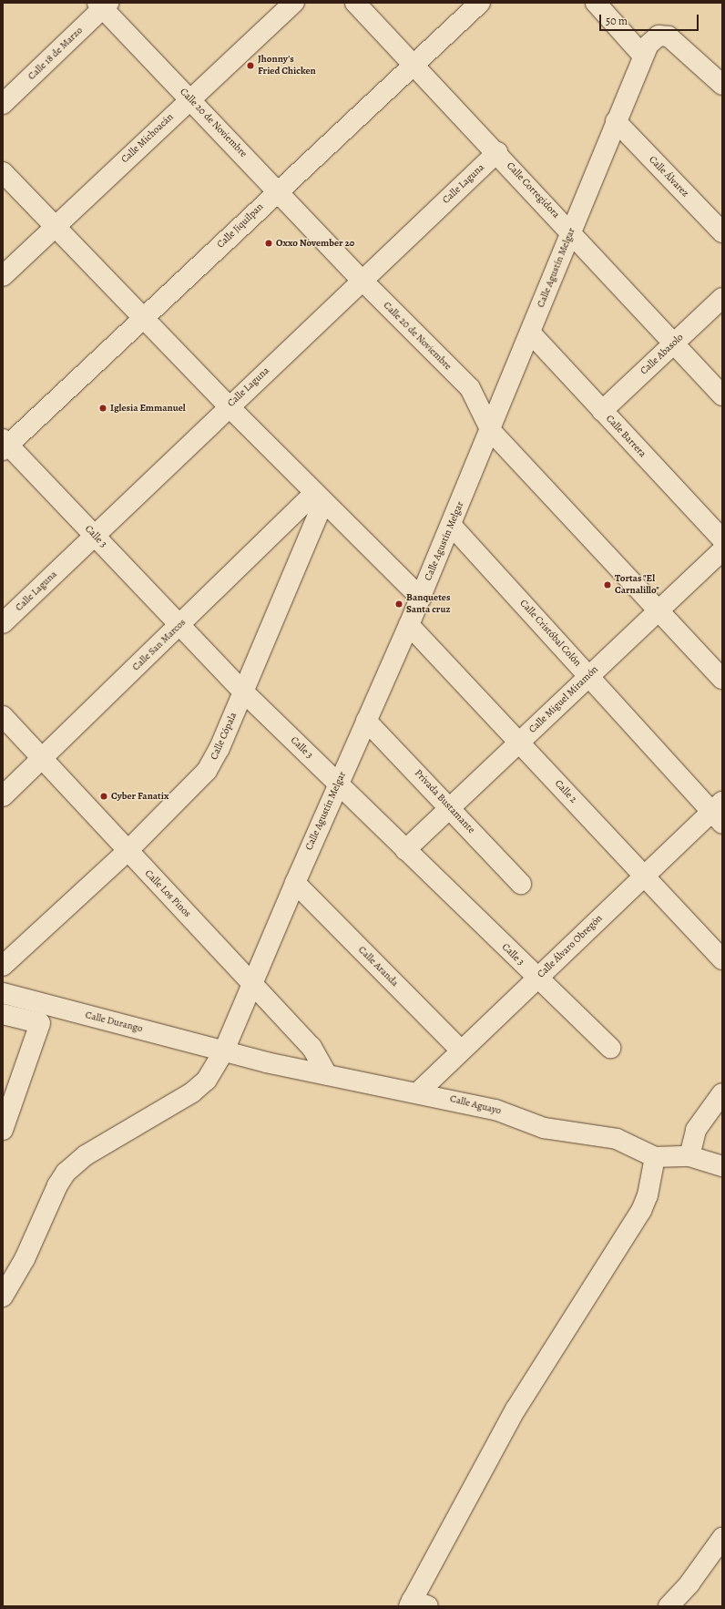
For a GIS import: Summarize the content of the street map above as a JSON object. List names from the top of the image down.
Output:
{
  "streets": {
    "street": [
      "Calle 18 de Marzo",
      "Calle 20 de Noviembre",
      "Calle Michoacán",
      "Calle Álvarez",
      "Calle Laguna",
      "Calle Corregidora",
      "Calle Jiquilpan",
      "Calle Agustín Melgar",
      "Calle Abasolo",
      "Calle Barrera",
      "Calle 3",
      "Calle Cristóbal Colón",
      "Calle San Marcos",
      "Calle Miguel Miramón",
      "Calle Cópala",
      "Calle 2",
      "Privada Bustamante",
      "Calle Los Pinos",
      "Calle Álvaro Obregón",
      "Calle Aranda",
      "Calle Durango",
      "Calle Aguayo"
    ]
  },
  "crossings": [
    ["Calle 18 de Marzo", "Calle 20 de Noviembre"],
    ["Calle 20 de Noviembre", "Calle Michoacán"],
    ["Calle 20 de Noviembre", "Calle Laguna"],
    ["Calle 20 de Noviembre", "Calle Jiquilpan"],
    ["Calle 20 de Noviembre", "Calle Agustín Melgar"],
    ["Calle 20 de Noviembre", "Calle Miguel Miramón"],
    ["Calle Álvarez", "Calle Agustín Melgar"],
    ["Calle Laguna", "Calle Corregidora"],
    ["Calle Laguna", "Calle 3"],
    ["Calle Corregidora", "Calle Jiquilpan"],
    ["Calle Corregidora", "Calle Agustín Melgar"],
    ["Calle Corregidora", "Calle Abasolo"],
    ["Calle Jiquilpan", "Calle 3"],
    ["Calle Agustín Melgar", "Calle Barrera"],
    ["Calle Agustín Melgar", "Calle 3"],
    ["Calle Agustín Melgar", "Calle Cristóbal Colón"],
    ["Calle Agustín Melgar", "Calle 2"],
    ["Calle Agustín Melgar", "Privada Bustamante"],
    ["Calle Agustín Melgar", "Calle Los Pinos"],
    ["Calle Agustín Melgar", "Calle Aranda"],
    ["Calle Agustín Melgar", "Calle Durango"],
    ["Calle Agustín Melgar", "Calle Aguayo"],
    ["Calle Abasolo", "Calle Barrera"],
    ["Calle 3", "Calle San Marcos"],
    ["Calle 3", "Calle Miguel Miramón"],
    ["Calle 3", "Calle Cópala"],
    ["Calle 3", "Calle Álvaro Obregón"],
    ["Calle Cristóbal Colón", "Calle Miguel Miramón"],
    ["Calle Cristóbal Colón", "Calle Álvaro Obregón"],
    ["Calle San Marcos", "Calle Cópala"],
    ["Calle San Marcos", "Calle Los Pinos"],
    ["Calle Miguel Miramón", "Calle 2"],
    ["Calle Miguel Miramón", "Privada Bustamante"],
    ["Calle Cópala", "Calle Los Pinos"],
    ["Calle 2", "Calle Álvaro Obregón"],
    ["Calle Los Pinos", "Calle Aguayo"],
    ["Calle Álvaro Obregón", "Calle Aranda"],
    ["Calle Álvaro Obregón", "Calle Aguayo"],
    ["Calle Durango", "Calle Aguayo"]
  ],
  "places": [
    "Jhonny's Fried Chicken",
    "Oxxo November 20",
    "Iglesia Emmanuel",
    "Tortas \"El Carnalillo\"",
    "Banquetes Santa cruz",
    "Cyber Fanatix"
  ],
  "scale_bar": "50 m"
}
